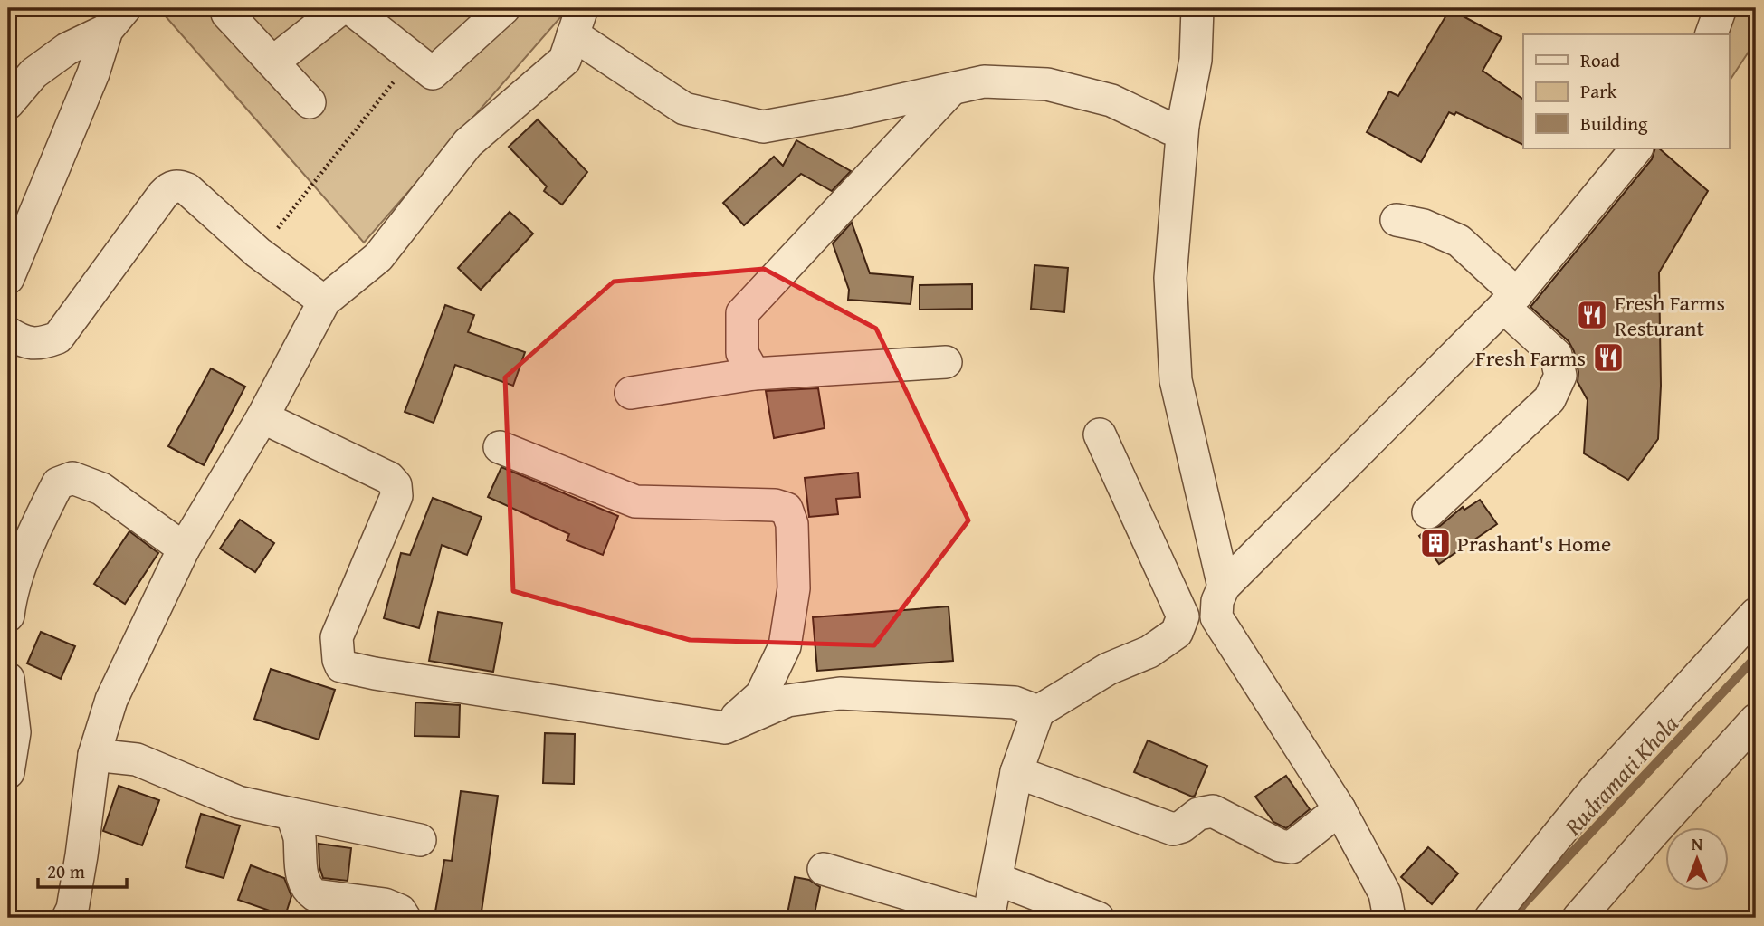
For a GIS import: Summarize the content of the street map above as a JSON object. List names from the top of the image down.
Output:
{
  "water": ["Rudramati Khola"],
  "places": {
    "restaurant": ["Fresh Farms Resturant", "Fresh Farms"],
    "building": ["Prashant's Home"]
  },
  "legend": ["Road", "Park", "Building"],
  "scale_bar": "20 m",
  "north": "top"
}
